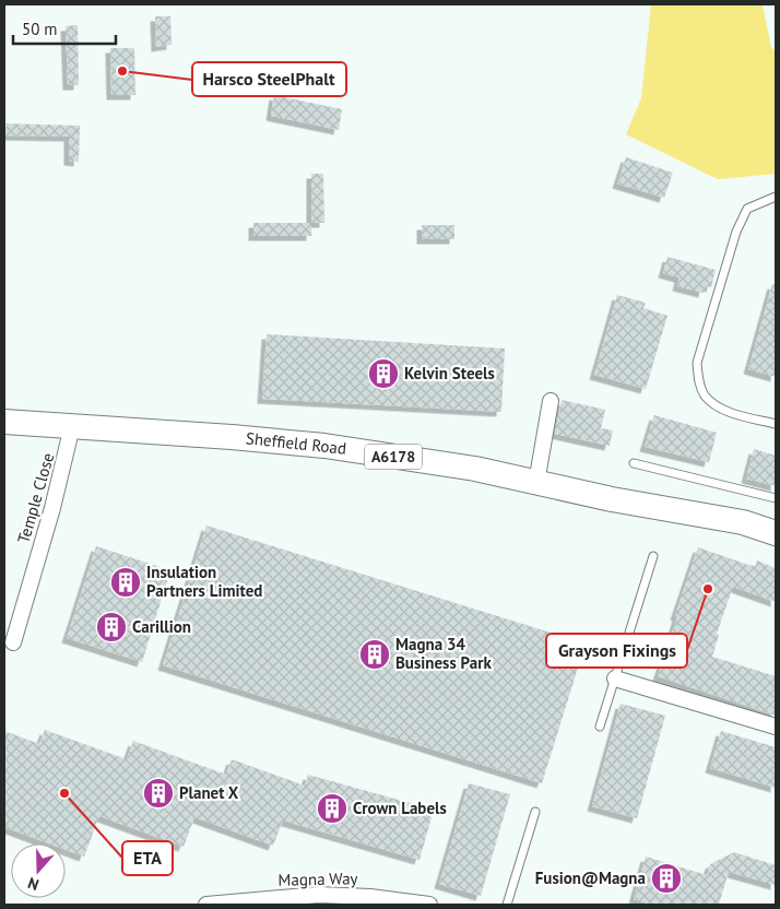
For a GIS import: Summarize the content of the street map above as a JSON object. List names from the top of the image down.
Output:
{
  "streets": {
    "main road": ["Sheffield Road", "A6178"],
    "street": ["Temple Close", "Magna Way"]
  },
  "crossings": [
    ["Sheffield Road", "Temple Close"]
  ],
  "places": {
    "other": ["Harsco SteelPhalt", "Grayson Fixings", "ETA"],
    "building": [
      "Kelvin Steels",
      "Insulation Partners Limited",
      "Carillion",
      "Magna 34 Business Park",
      "Planet X",
      "Crown Labels",
      "Fusion@Magna"
    ]
  },
  "scale_bar": "50 m",
  "north": "bottom"
}
